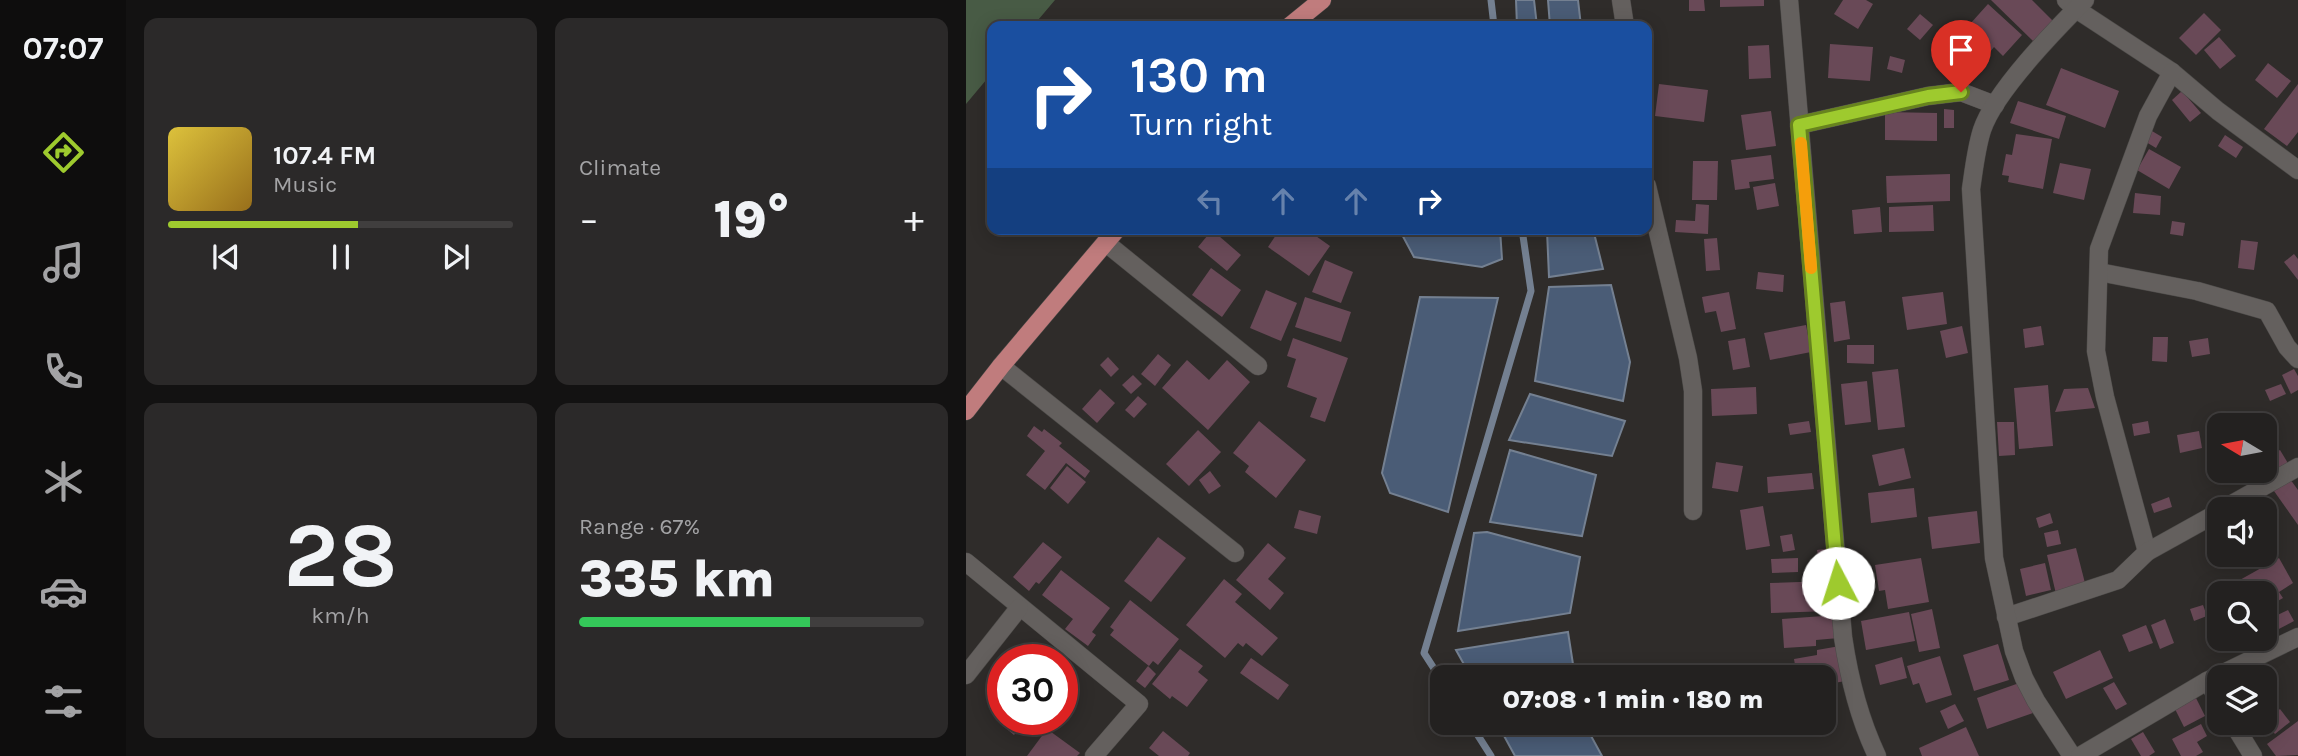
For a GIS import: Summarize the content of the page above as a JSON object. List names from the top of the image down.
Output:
{
  "north": "left",
  "page": {
    "tabs": "07:07",
    "tile": [
      "Climate",
      ["28", "km/h"],
      ["Range · 67%", "335 km"]
    ],
    "turn": ["130 m", "Turn right"],
    "song": ["107.4 FM", "Music"],
    "heat": ["−", "19°", "+"],
    "limit": "30",
    "trip": "07:08 · 1 min · 180 m"
  }
}
